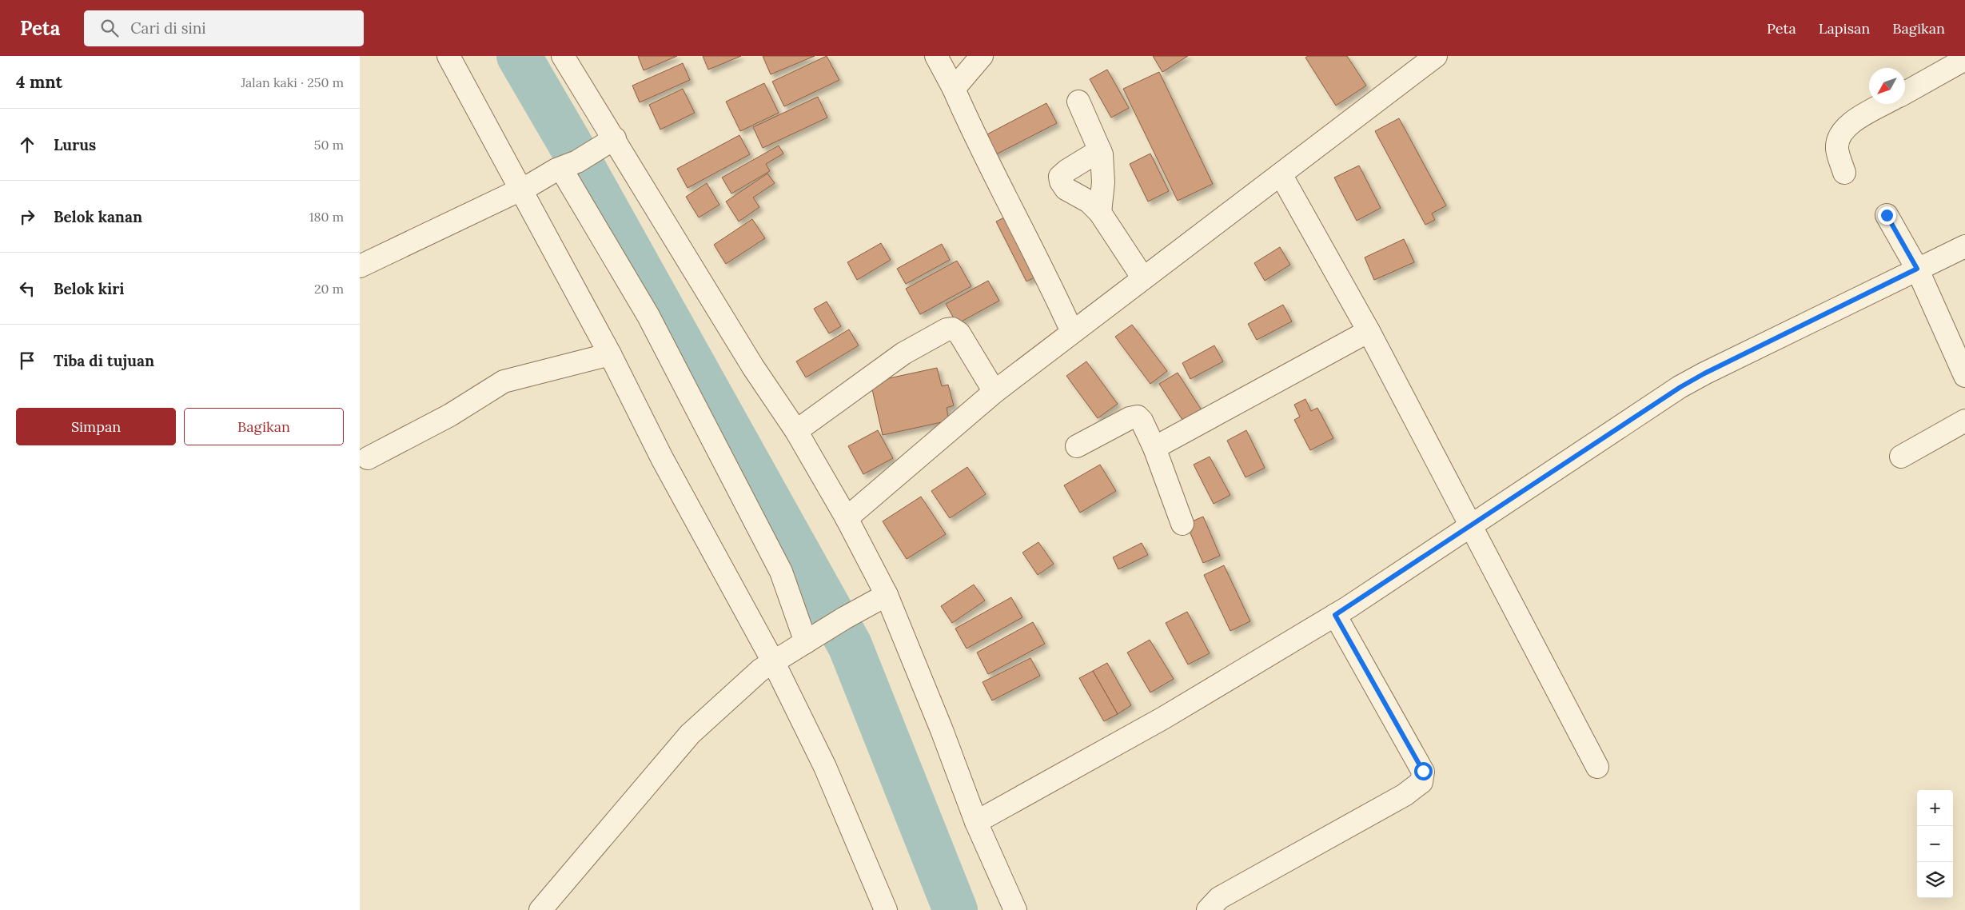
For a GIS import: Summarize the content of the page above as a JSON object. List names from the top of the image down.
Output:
{
  "north": "bottom left",
  "page": {
    "header": "Peta",
    "search": "Cari di sini",
    "nav": ["Peta", "Lapisan", "Bagikan"],
    "heading": ["4 mnt", "Jalan kaki · 250 m"],
    "list": [
      ["Lurus", "50 m"],
      ["Belok kanan", "180 m"],
      ["Belok kiri", "20 m"],
      "Tiba di tujuan"
    ],
    "buttons": ["Simpan", "Bagikan"],
    "map_buttons": ["+", "−"]
  }
}
